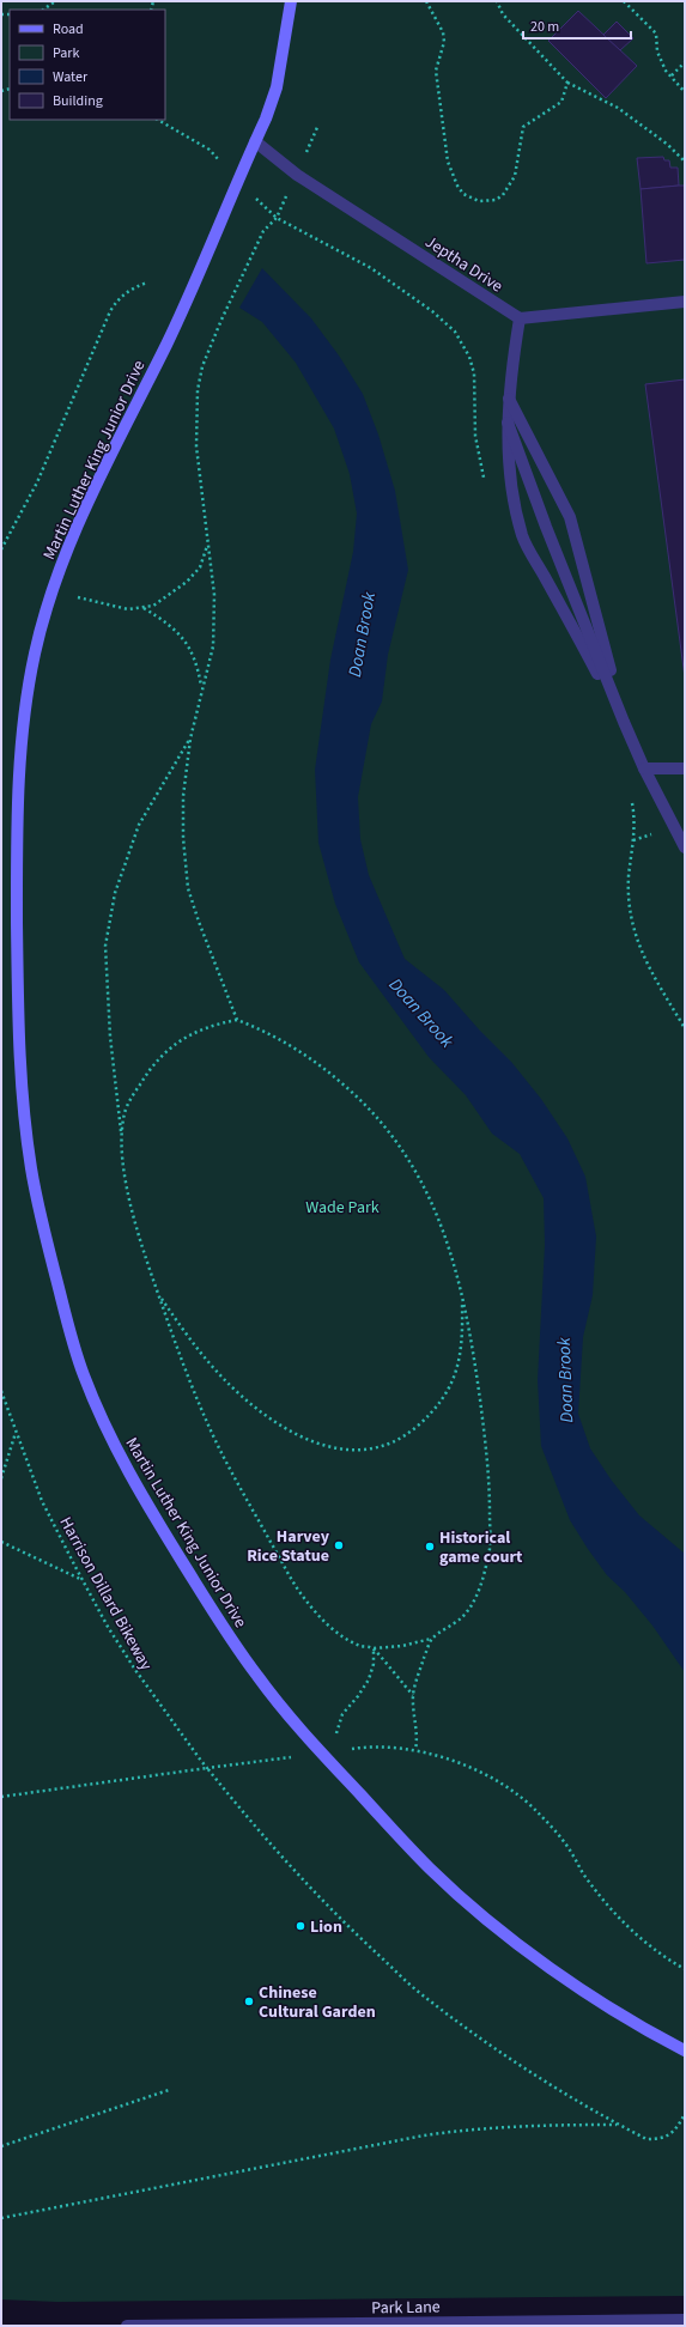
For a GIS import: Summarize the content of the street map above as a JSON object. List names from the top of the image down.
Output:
{
  "streets": {
    "main road": ["Martin Luther King Junior Drive"],
    "street": ["Jeptha Drive", "Park Lane"],
    "path": ["Harrison Dillard Bikeway"]
  },
  "crossings": [
    ["Jeptha Drive", "Martin Luther King Junior Drive"]
  ],
  "water": ["Doan Brook"],
  "parks": ["Wade Park"],
  "places": [
    "Harvey Rice Statue",
    "Historical game court",
    "Lion",
    "Chinese Cultural Garden"
  ],
  "legend": [
    "Road",
    "Park",
    "Water",
    "Building"
  ],
  "scale_bar": "20 m"
}
